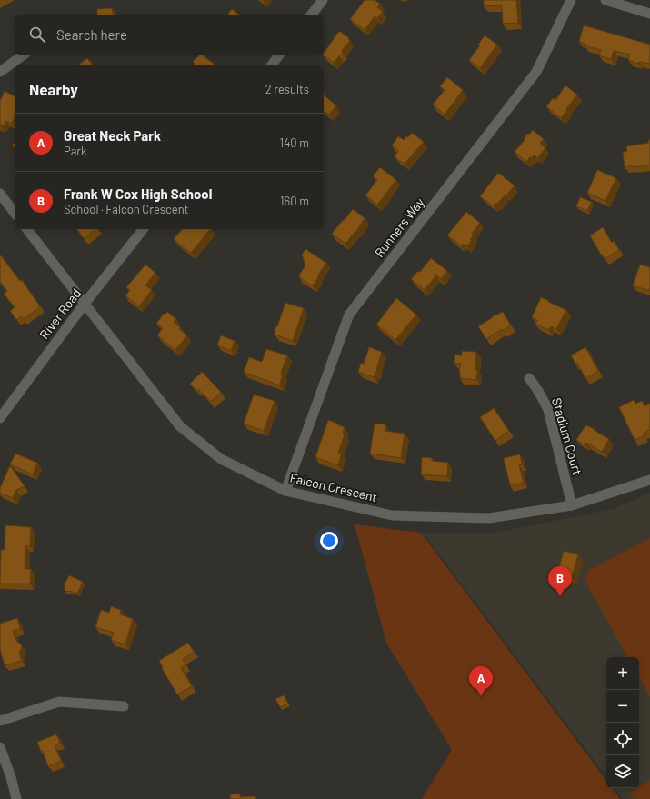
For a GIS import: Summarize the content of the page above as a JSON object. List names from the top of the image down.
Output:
{
  "streets": {
    "street": [
      "Runners Way",
      "River Road",
      "Stadium Court",
      "Falcon Crescent"
    ]
  },
  "crossings": [
    ["Runners Way", "Falcon Crescent"],
    ["River Road", "Falcon Crescent"],
    ["Stadium Court", "Falcon Crescent"]
  ],
  "page": {
    "search": "Search here",
    "heading": ["Nearby", "2 results"],
    "list": [
      {
        "mark": "A",
        "name": "Great Neck Park",
        "note": "Park",
        "value": "140 m"
      },
      {
        "mark": "B",
        "name": "Frank W Cox High School",
        "note": "School · Falcon Crescent",
        "value": "160 m"
      }
    ],
    "pins": ["B", "A"],
    "map_buttons": ["+", "−"]
  }
}
